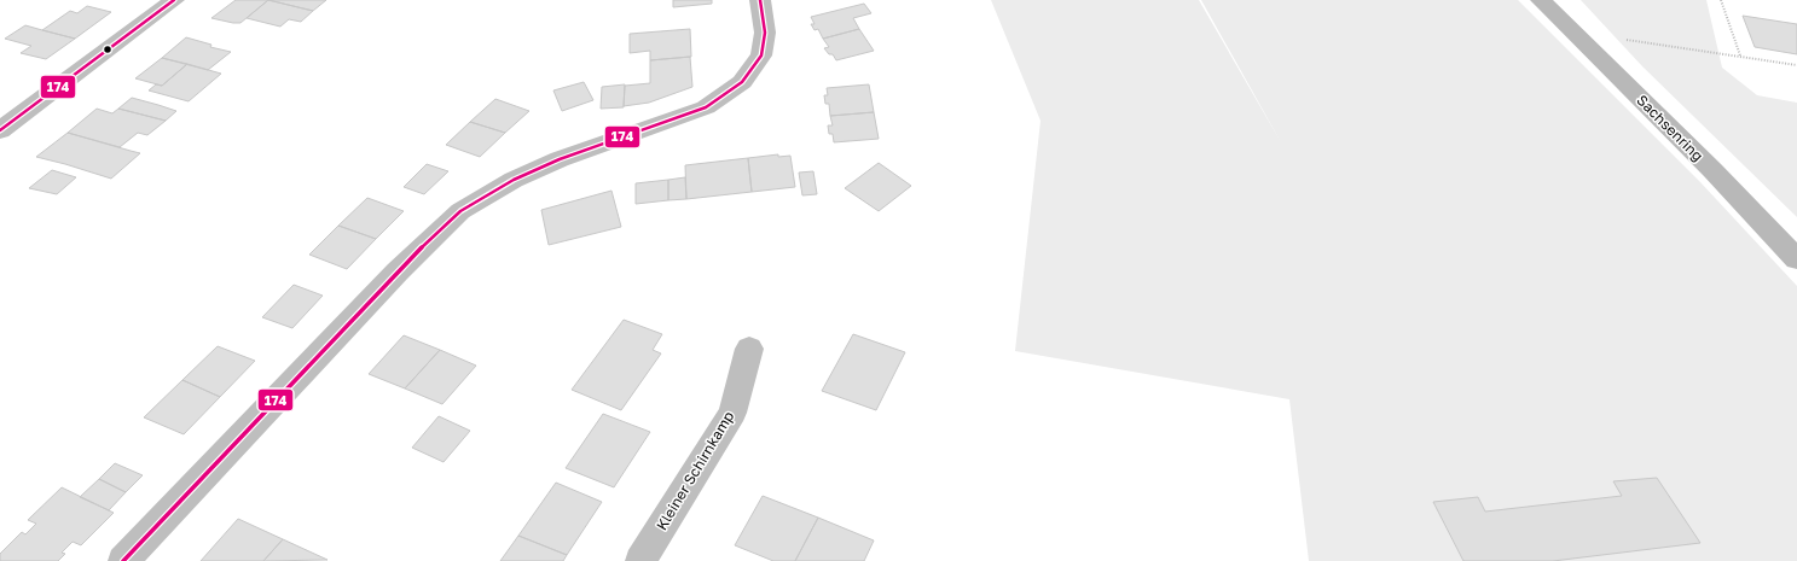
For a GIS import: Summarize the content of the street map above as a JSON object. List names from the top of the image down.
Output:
{
  "streets": {
    "street": ["Sachsenring", "Kleiner Schirnkamp"]
  },
  "lines": ["transit line 174"]
}
